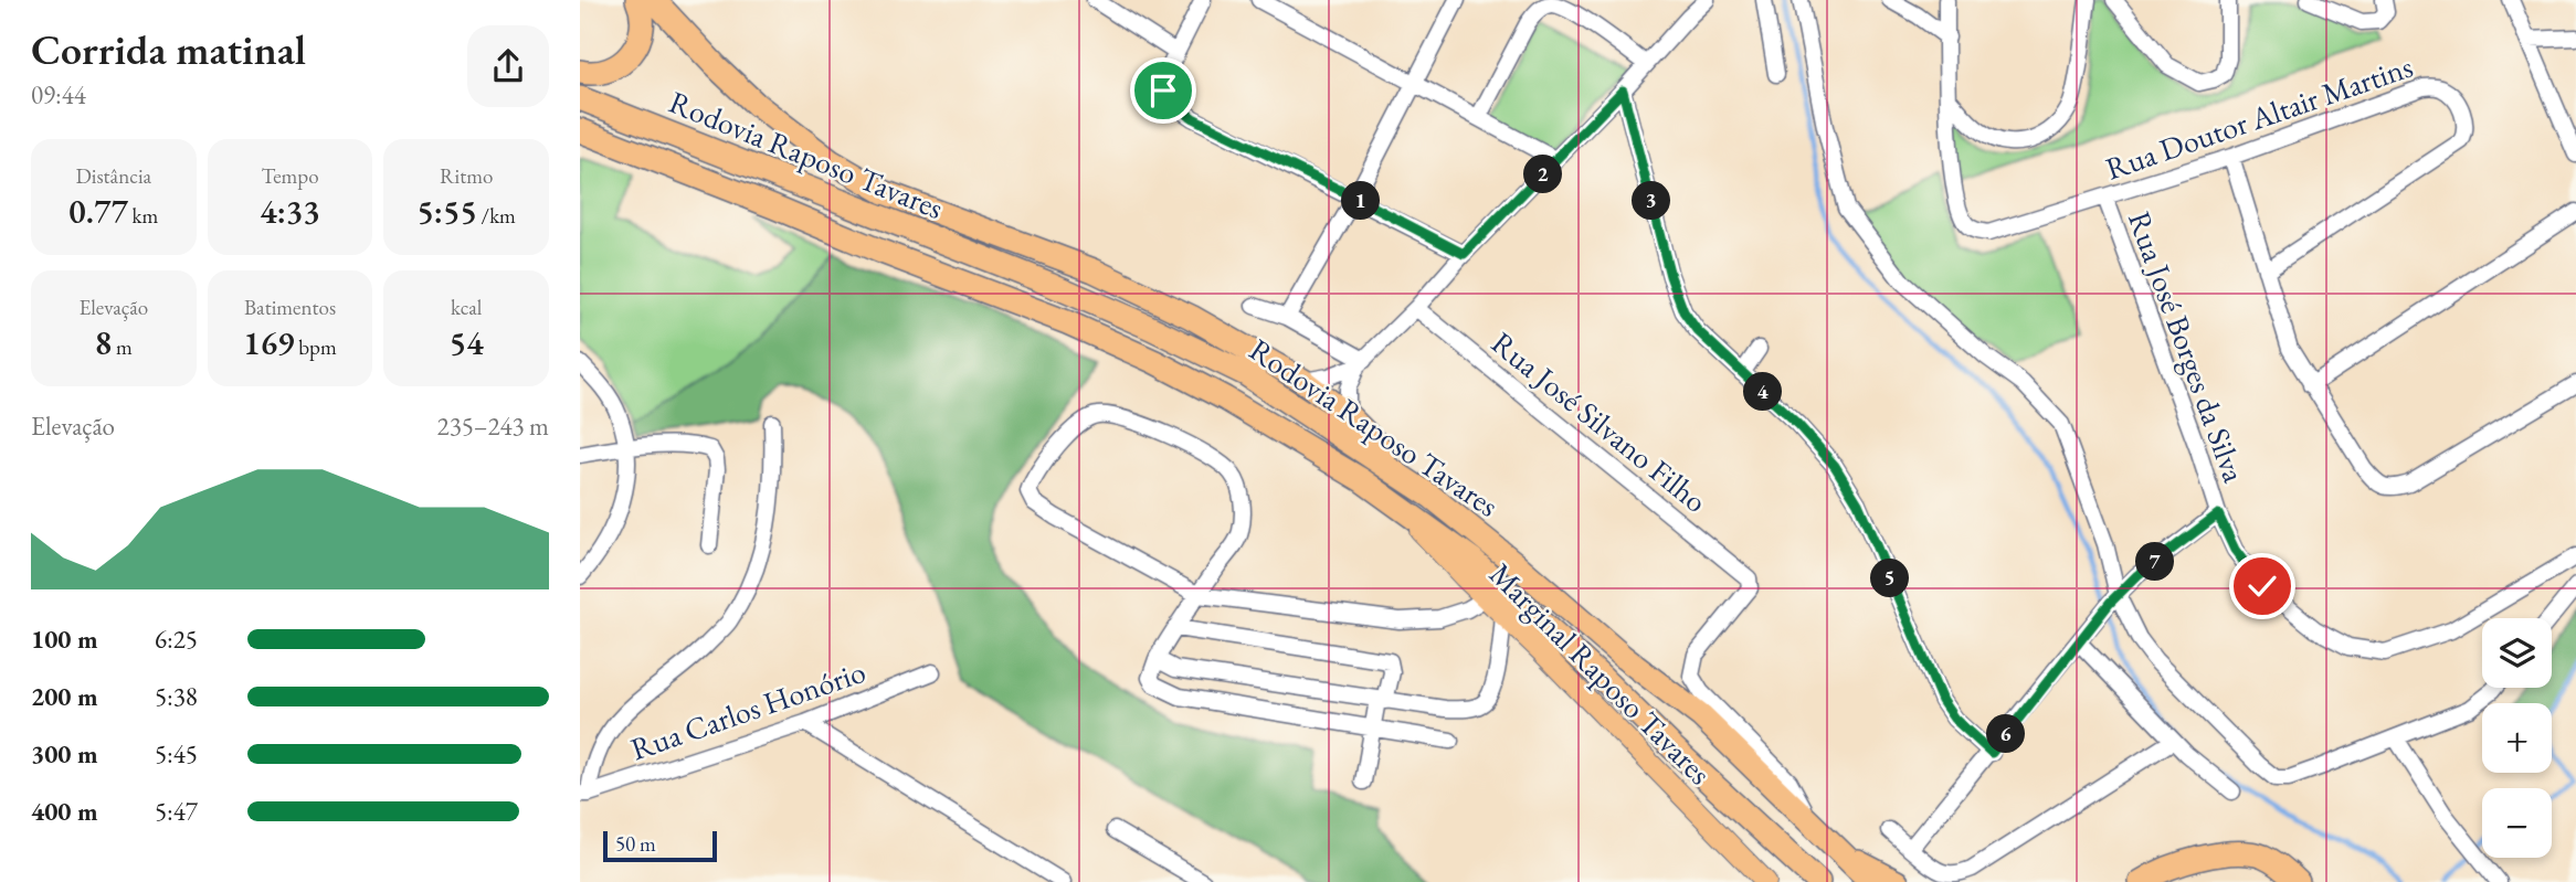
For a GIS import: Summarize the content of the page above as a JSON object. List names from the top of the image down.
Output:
{
  "streets": {
    "highway": ["Rodovia Raposo Tavares"],
    "main road": ["Marginal Raposo Tavares"],
    "street": [
      "Rua Doutor Altair Martins",
      "Rua José Borges da Silva",
      "Rua José Silvano Filho",
      "Rua Carlos Honório"
    ]
  },
  "crossings": [
    ["Rua Doutor Altair Martins", "Rua José Borges da Silva"],
    ["Rodovia Raposo Tavares", "Rua José Silvano Filho"],
    ["Rodovia Raposo Tavares", "Marginal Raposo Tavares"]
  ],
  "scale_bar": "50 m",
  "page": {
    "heading": ["Corrida matinal", "09:44"],
    "stats": [
      ["Distância", "0.77 km"],
      ["Tempo", "4:33"],
      ["Ritmo", "5:55 /km"],
      ["Elevação", "8 m"],
      ["Batimentos", "169 bpm"],
      ["kcal", "54"]
    ],
    "pins": [
      "2",
      "1",
      "3",
      "4",
      "7",
      "5",
      "6"
    ],
    "chart": ["Elevação", "235–243 m"],
    "list": [
      {
        "name": "100 m",
        "note": "6:25"
      },
      {
        "name": "200 m",
        "note": "5:38"
      },
      {
        "name": "300 m",
        "note": "5:45"
      },
      {
        "name": "400 m",
        "note": "5:47"
      }
    ],
    "map_buttons": ["+", "−"],
    "scale": "50 m"
  }
}
